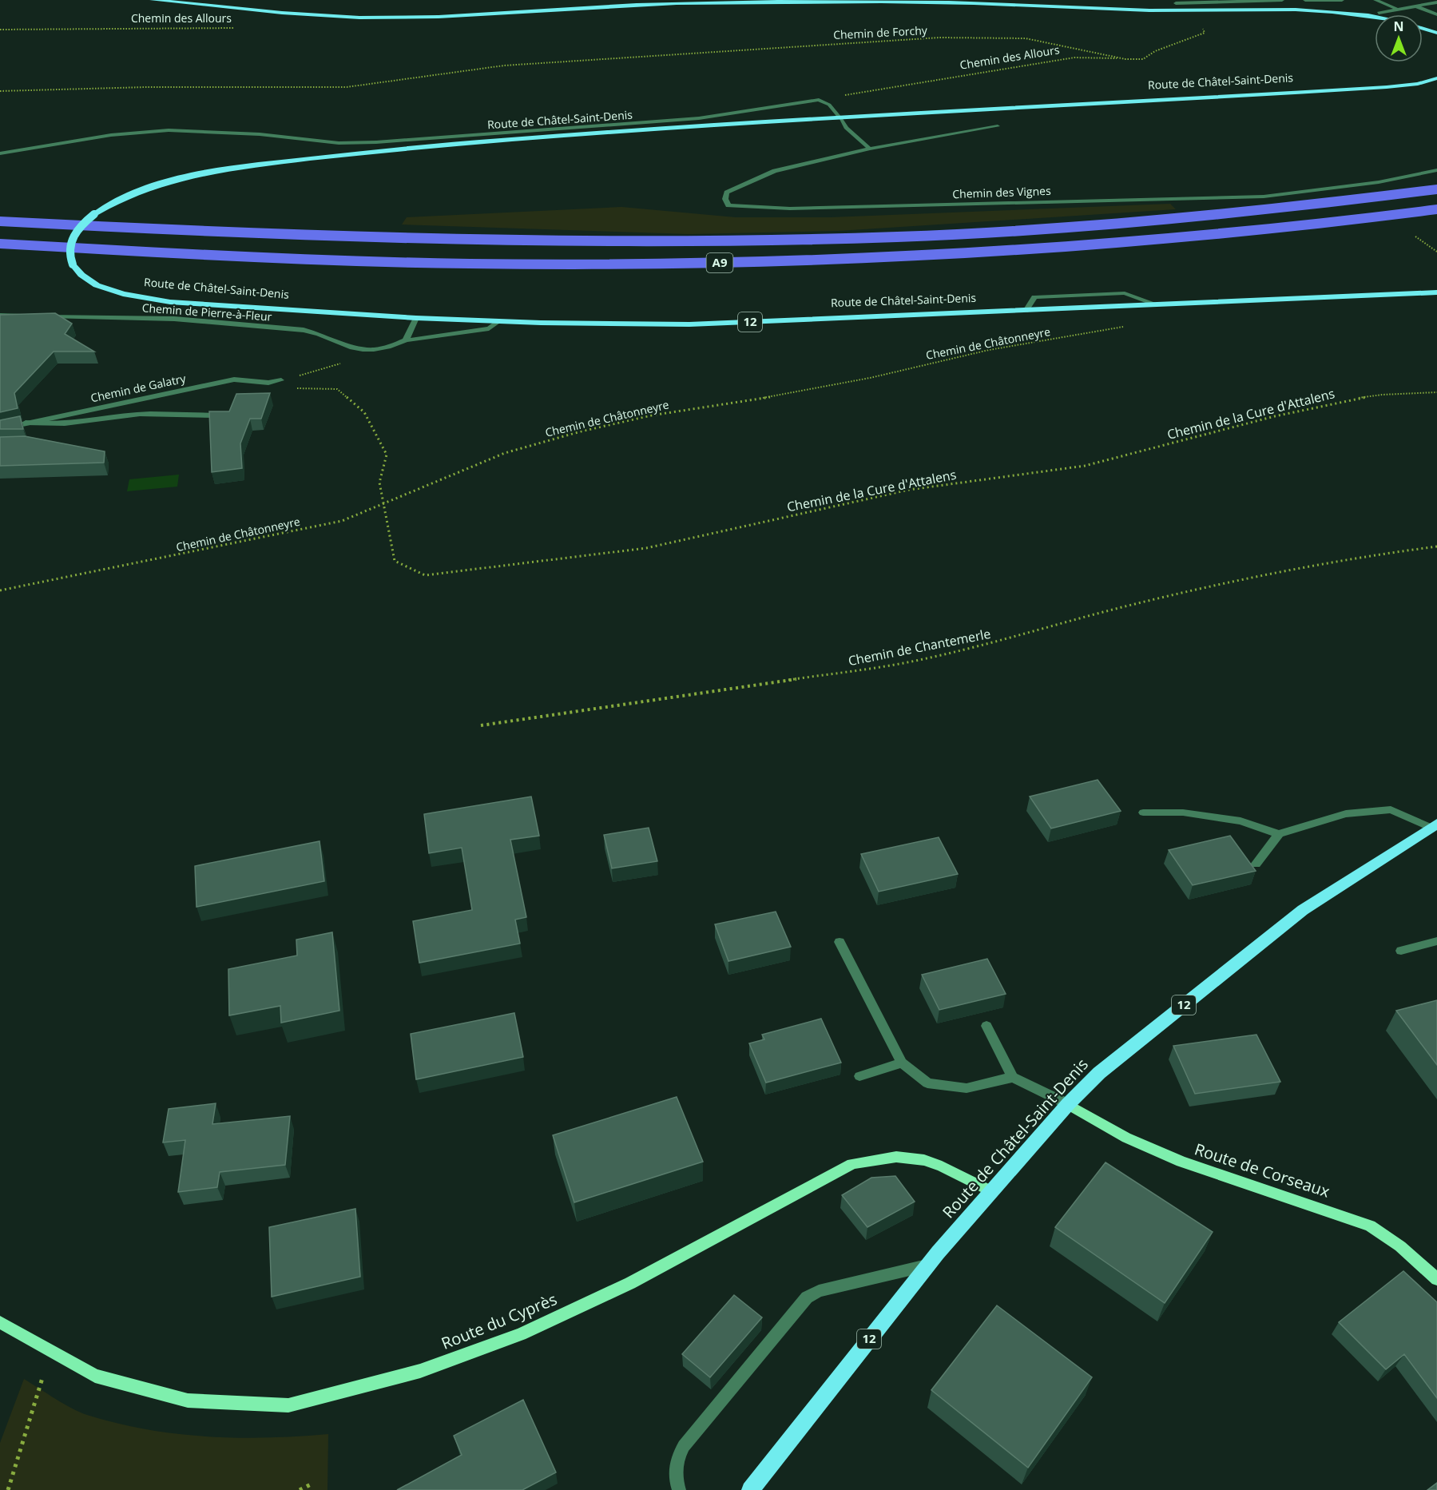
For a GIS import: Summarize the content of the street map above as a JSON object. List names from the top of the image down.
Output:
{
  "streets": {
    "highway": ["A9"],
    "main road": ["Route de Châtel-Saint-Denis", "12"],
    "street": [
      "Chemin des Vignes",
      "Chemin de Pierre-à-Fleur",
      "Chemin de Galatry",
      "Route de Corseaux",
      "Route du Cyprès"
    ],
    "path": [
      "Chemin des Allours",
      "Chemin de Forchy",
      "Chemin de Châtonneyre",
      "Chemin de la Cure d'Attalens",
      "Chemin de Chantemerle"
    ]
  },
  "crossings": [
    ["Chemin des Allours", "Chemin de Forchy"],
    ["Route de Châtel-Saint-Denis", "Chemin de Pierre-à-Fleur"],
    ["Route de Châtel-Saint-Denis", "Route de Corseaux"],
    ["Route de Châtel-Saint-Denis", "Route du Cyprès"],
    ["Chemin de Châtonneyre", "Chemin de la Cure d'Attalens"]
  ],
  "north": "top"
}
